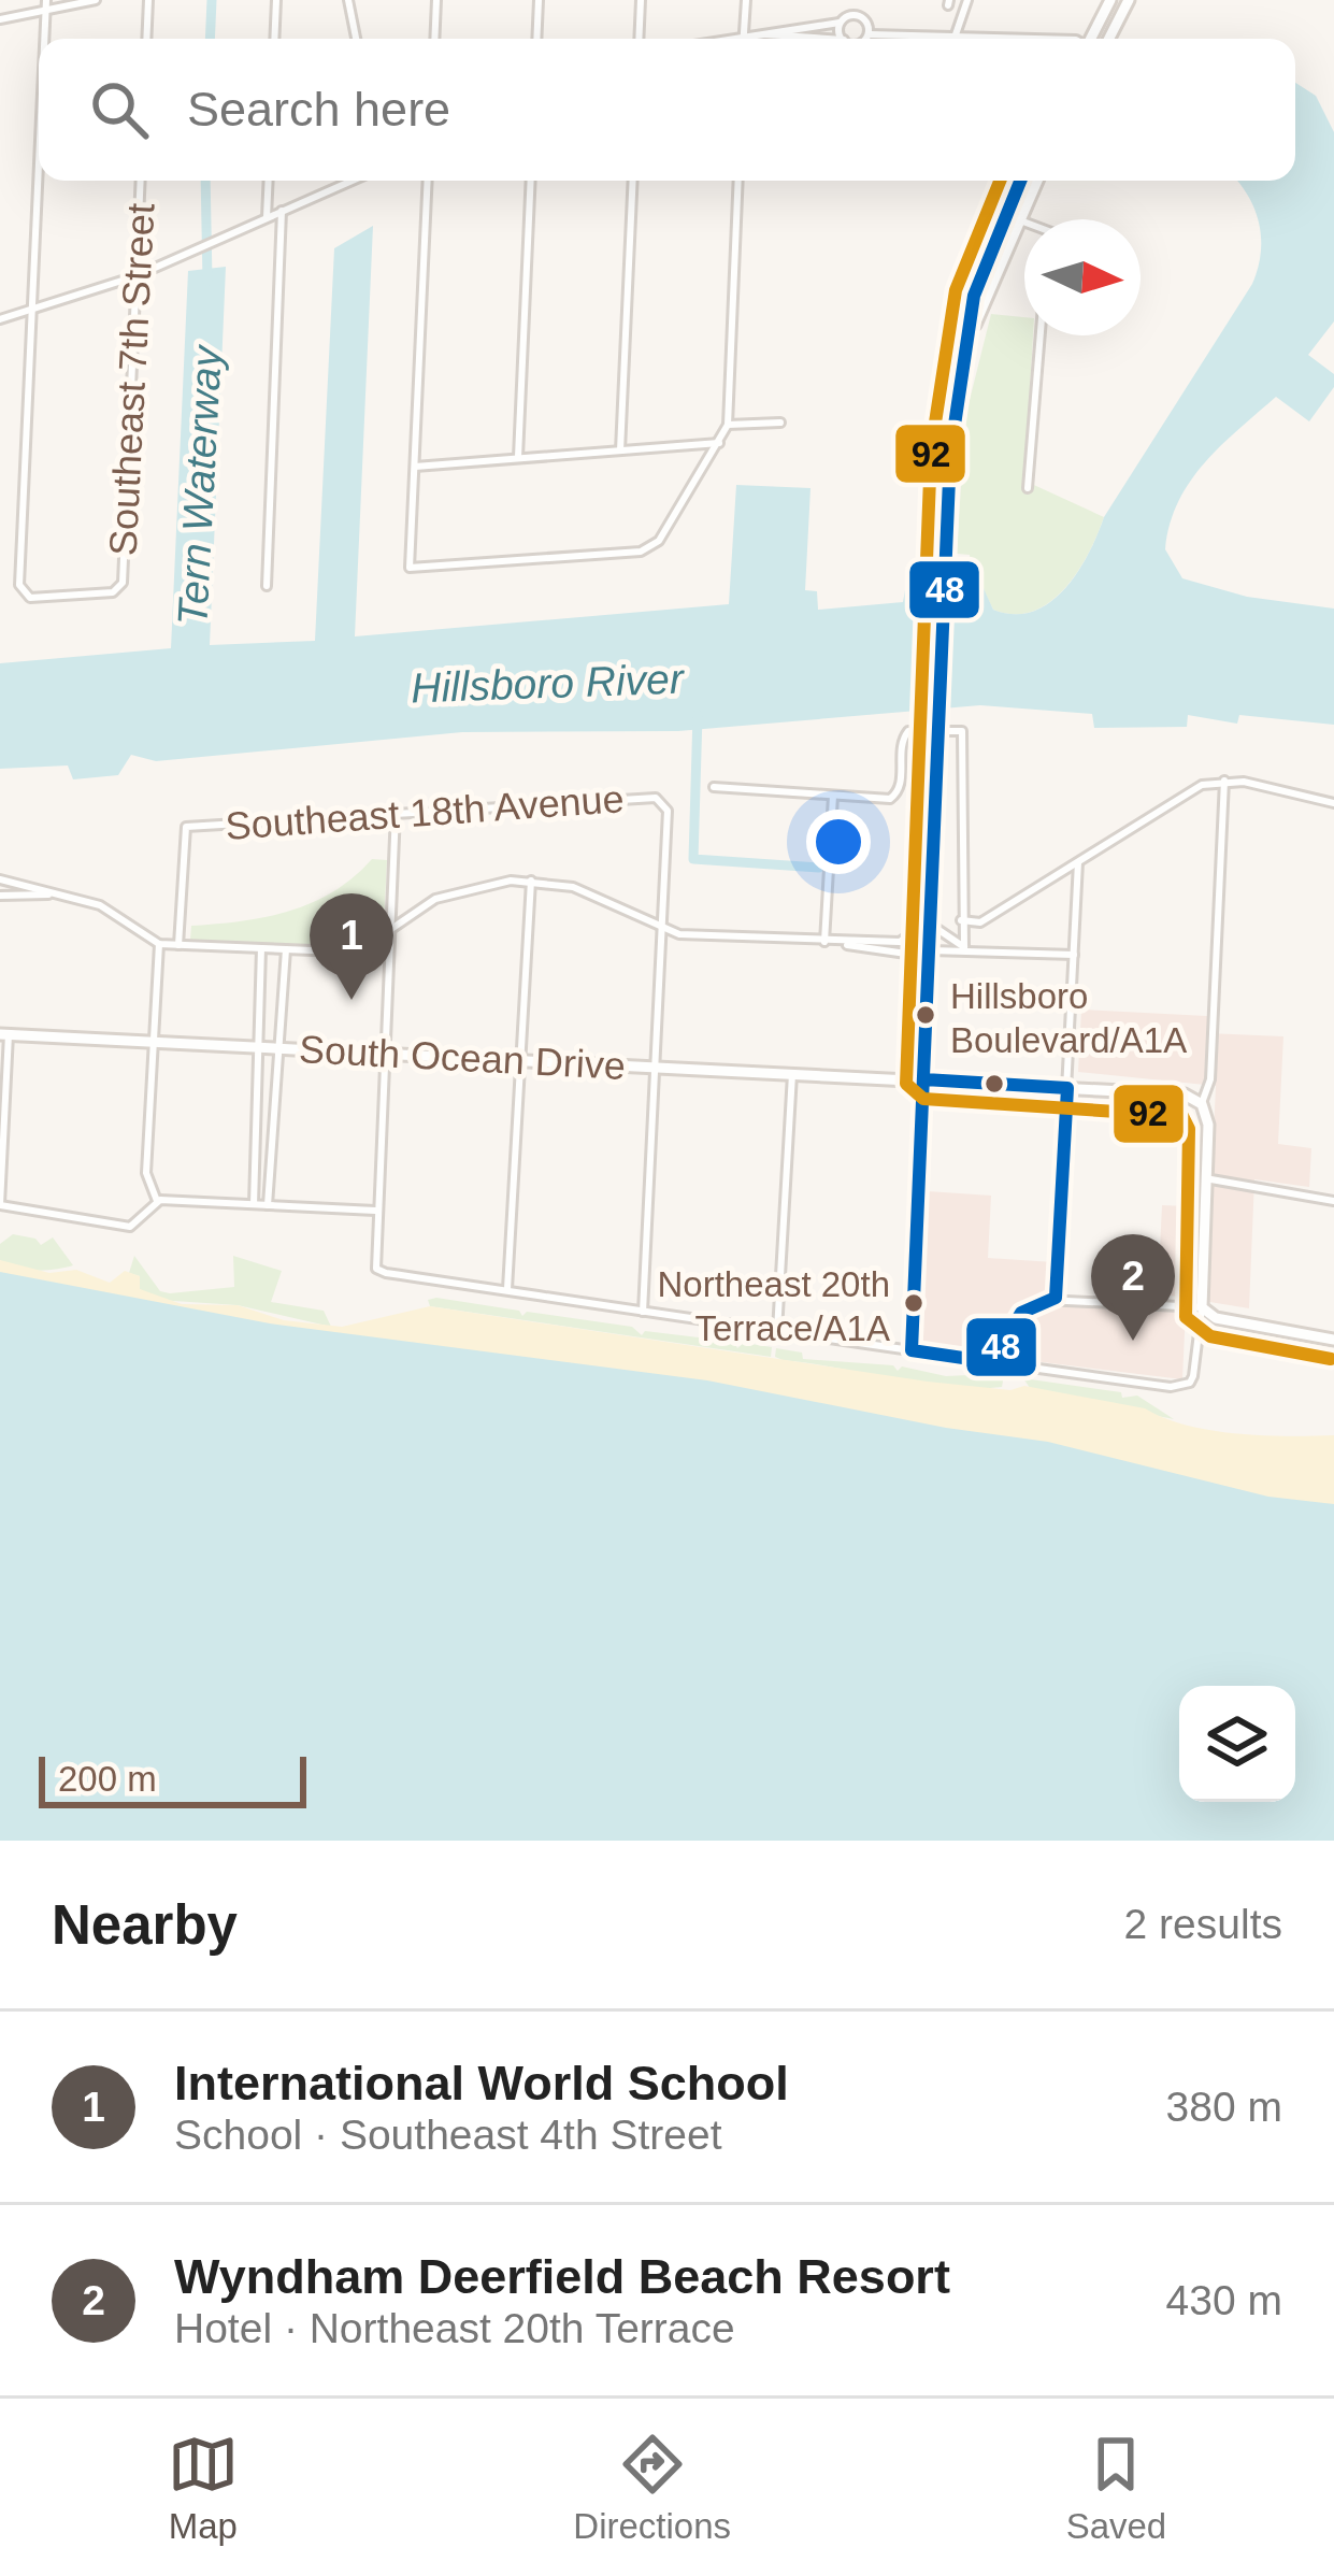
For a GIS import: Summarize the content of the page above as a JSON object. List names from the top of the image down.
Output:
{
  "streets": {
    "main road": ["South Ocean Drive"],
    "street": ["Southeast 7th Street", "Southeast 18th Avenue"]
  },
  "water": ["Tern Waterway", "Hillsboro River"],
  "places": ["Hillsboro Boulevard/A1A", "Northeast 20th Terrace/A1A"],
  "lines": ["transit line 48", "transit line 92"],
  "scale_bar": "200 m",
  "north": "right",
  "page": {
    "search": "Search here",
    "pins": ["1", "2"],
    "scale": "200 m",
    "heading": ["Nearby", "2 results"],
    "list": [
      {
        "mark": "1",
        "name": "International World School",
        "note": "School · Southeast 4th Street",
        "value": "380 m"
      },
      {
        "mark": "2",
        "name": "Wyndham Deerfield Beach Resort",
        "note": "Hotel · Northeast 20th Terrace",
        "value": "430 m"
      }
    ],
    "nav": ["Map", "Directions", "Saved"]
  }
}
